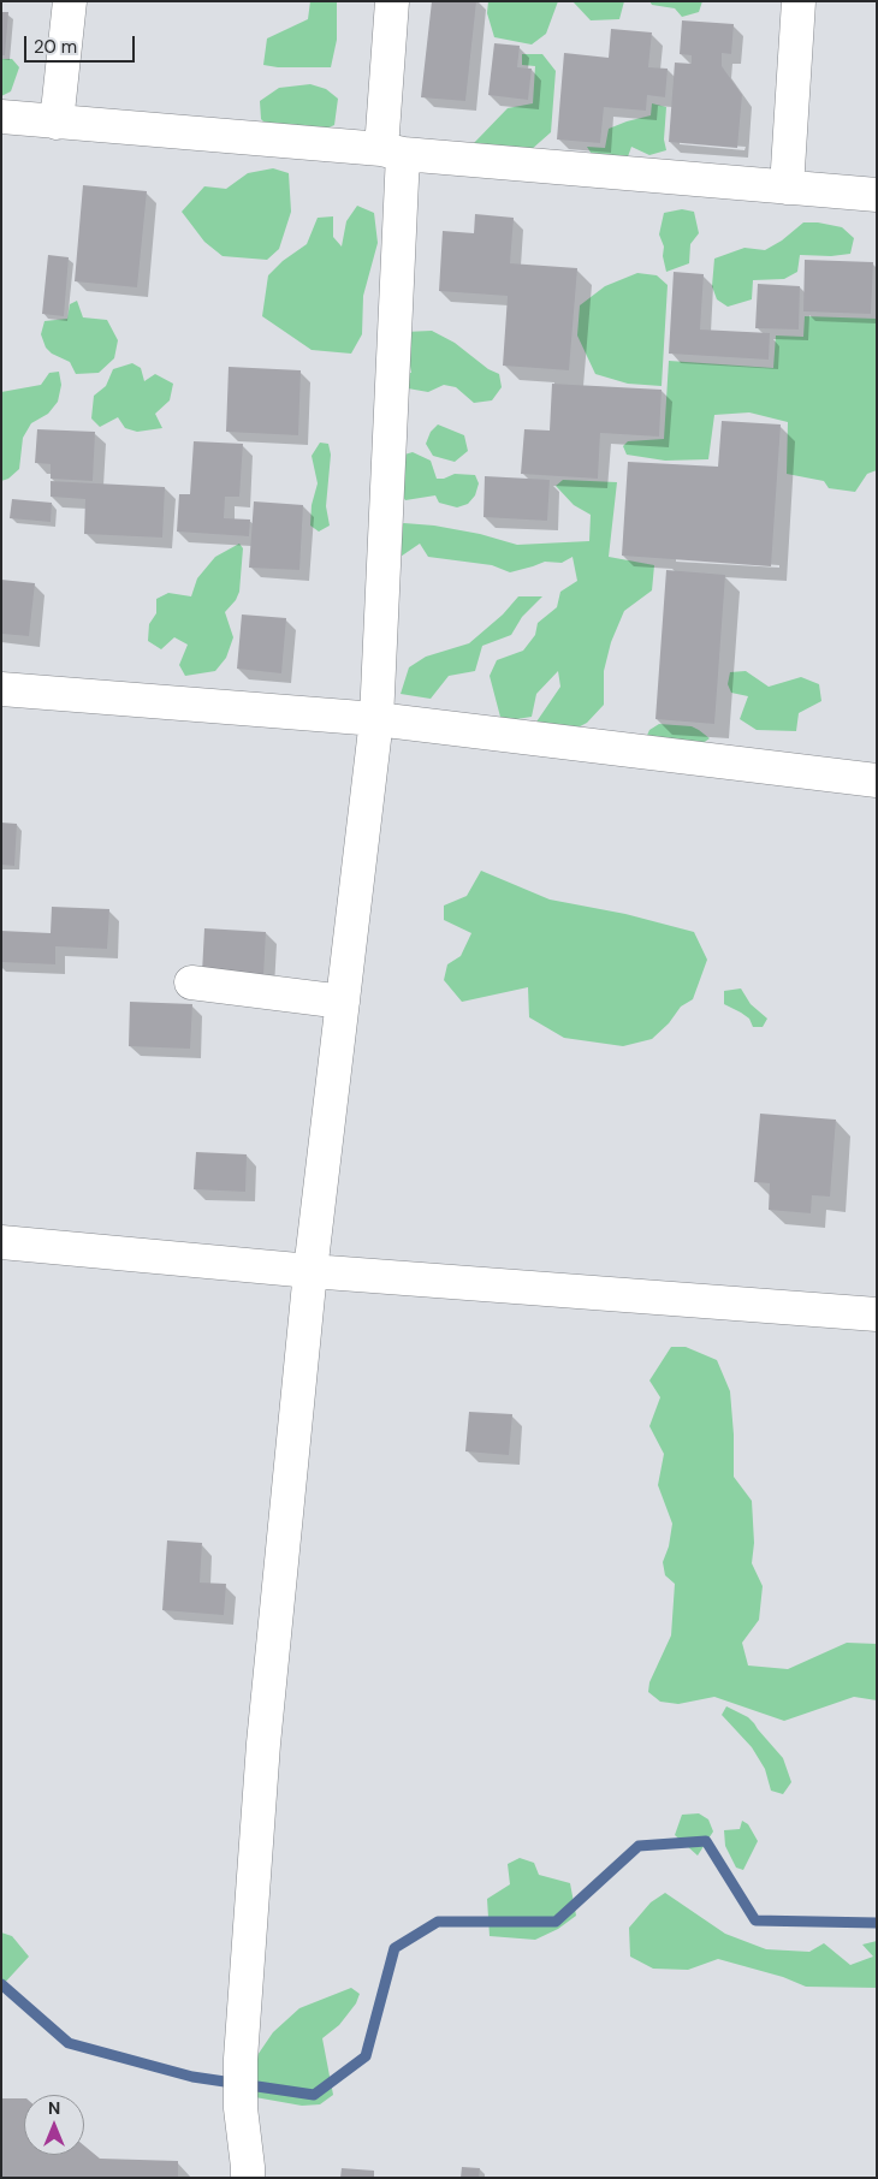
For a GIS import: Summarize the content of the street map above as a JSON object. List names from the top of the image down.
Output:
{
  "scale_bar": "20 m",
  "north": "top"
}
